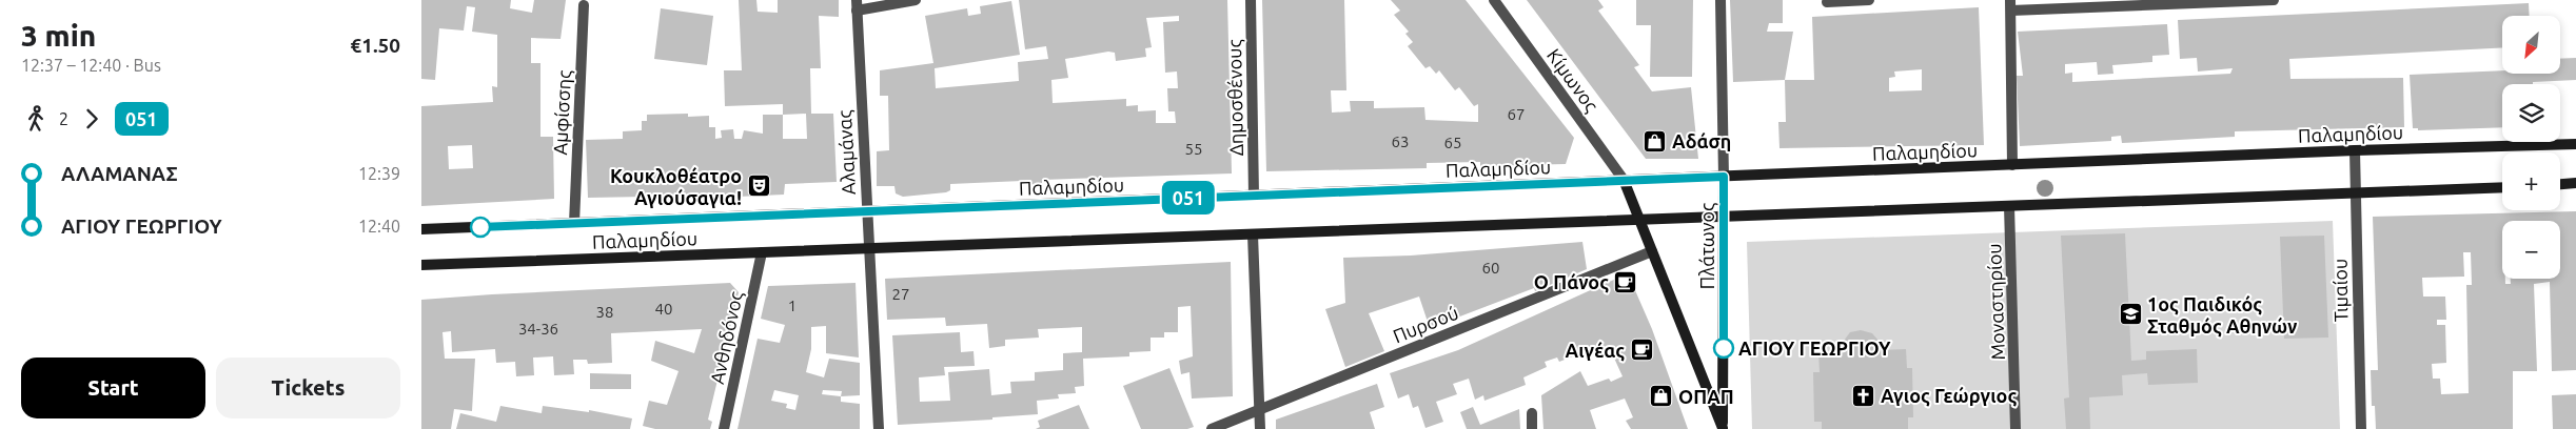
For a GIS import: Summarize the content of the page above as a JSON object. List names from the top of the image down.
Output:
{
  "streets": {
    "street": [
      "Κίμωνος",
      "Δημοσθένους",
      "Αμφίσσης",
      "Παλαμηδίου",
      "Αλαμάνας",
      "Πλάτωνος",
      "Τιμαίου",
      "Μοναστηρίου",
      "Πυρσού",
      "Ανθηδόνος"
    ]
  },
  "crossings": [
    ["Κίμωνος", "Παλαμηδίου"],
    ["Κίμωνος", "Πλάτωνος"],
    ["Δημοσθένους", "Παλαμηδίου"],
    ["Αμφίσσης", "Παλαμηδίου"],
    ["Παλαμηδίου", "Αλαμάνας"],
    ["Παλαμηδίου", "Πλάτωνος"],
    ["Παλαμηδίου", "Τιμαίου"],
    ["Παλαμηδίου", "Μοναστηρίου"],
    ["Παλαμηδίου", "Ανθηδόνος"],
    ["Πλάτωνος", "Πυρσού"]
  ],
  "places": {
    "shop": ["Αδάση", "ΟΠΑΠ"],
    "theatre": ["Κουκλοθέατρο Αγιούσαγια!"],
    "cafe": ["Ο Πάνος", "Αιγέας"],
    "school or university": ["1ος Παιδικός Σταθμός Αθηνών"],
    "other": ["ΑΓΙΟΥ ΓΕΩΡΓΙΟΥ"],
    "church": ["Αγιος Γεώργιος"]
  },
  "lines": ["bus line 051"],
  "house_numbers": [
    "67",
    "63",
    "65",
    "55",
    "60",
    "27",
    "1",
    "40",
    "38",
    "34-36"
  ],
  "north": "bottom left",
  "page": {
    "heading": ["3 min", "12:37 – 12:40 · Bus", "€1.50"],
    "on_map": "051",
    "map_buttons": ["+", "−"],
    "legs": ["2", "051"],
    "list": [
      {
        "name": "ΑΛΑΜΑΝΑΣ",
        "value": "12:39"
      },
      {
        "name": "ΑΓΙΟΥ ΓΕΩΡΓΙΟΥ",
        "value": "12:40"
      }
    ],
    "buttons": ["Start", "Tickets"]
  }
}
